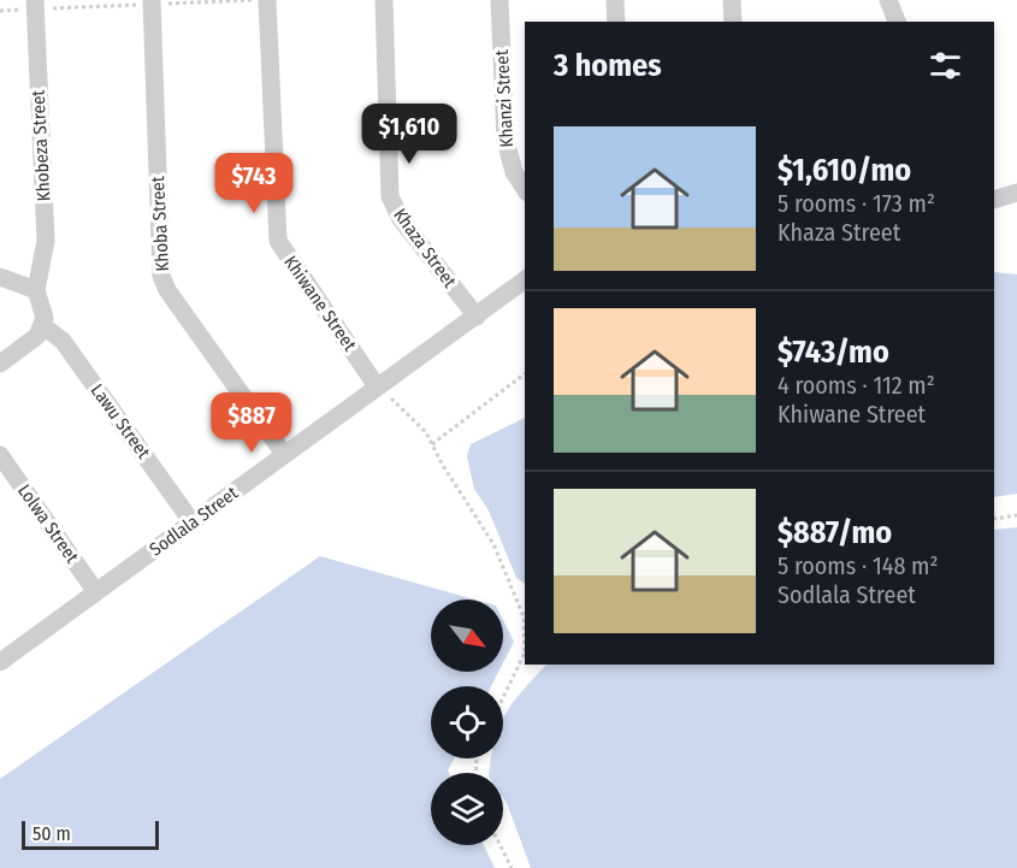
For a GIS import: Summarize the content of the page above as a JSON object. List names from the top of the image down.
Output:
{
  "streets": {
    "street": [
      "Khanzi Street",
      "Khobeza Street",
      "Khoba Street",
      "Khaza Street",
      "Khiwane Street",
      "Lawu Street",
      "Sodlala Street",
      "Lolwa Street"
    ]
  },
  "crossings": [
    ["Khoba Street", "Sodlala Street"],
    ["Khaza Street", "Sodlala Street"],
    ["Khiwane Street", "Sodlala Street"],
    ["Lawu Street", "Sodlala Street"],
    ["Sodlala Street", "Lolwa Street"]
  ],
  "scale_bar": "50 m",
  "north": "bottom right",
  "page": {
    "heading": "3 homes",
    "price": ["$1,610", "$743", "$887"],
    "list": [
      {
        "name": "$1,610/mo",
        "note": "5 rooms · 173 m² · Khaza Street"
      },
      {
        "name": "$743/mo",
        "note": "4 rooms · 112 m² · Khiwane Street"
      },
      {
        "name": "$887/mo",
        "note": "5 rooms · 148 m² · Sodlala Street"
      }
    ],
    "scale": "50 m"
  }
}
